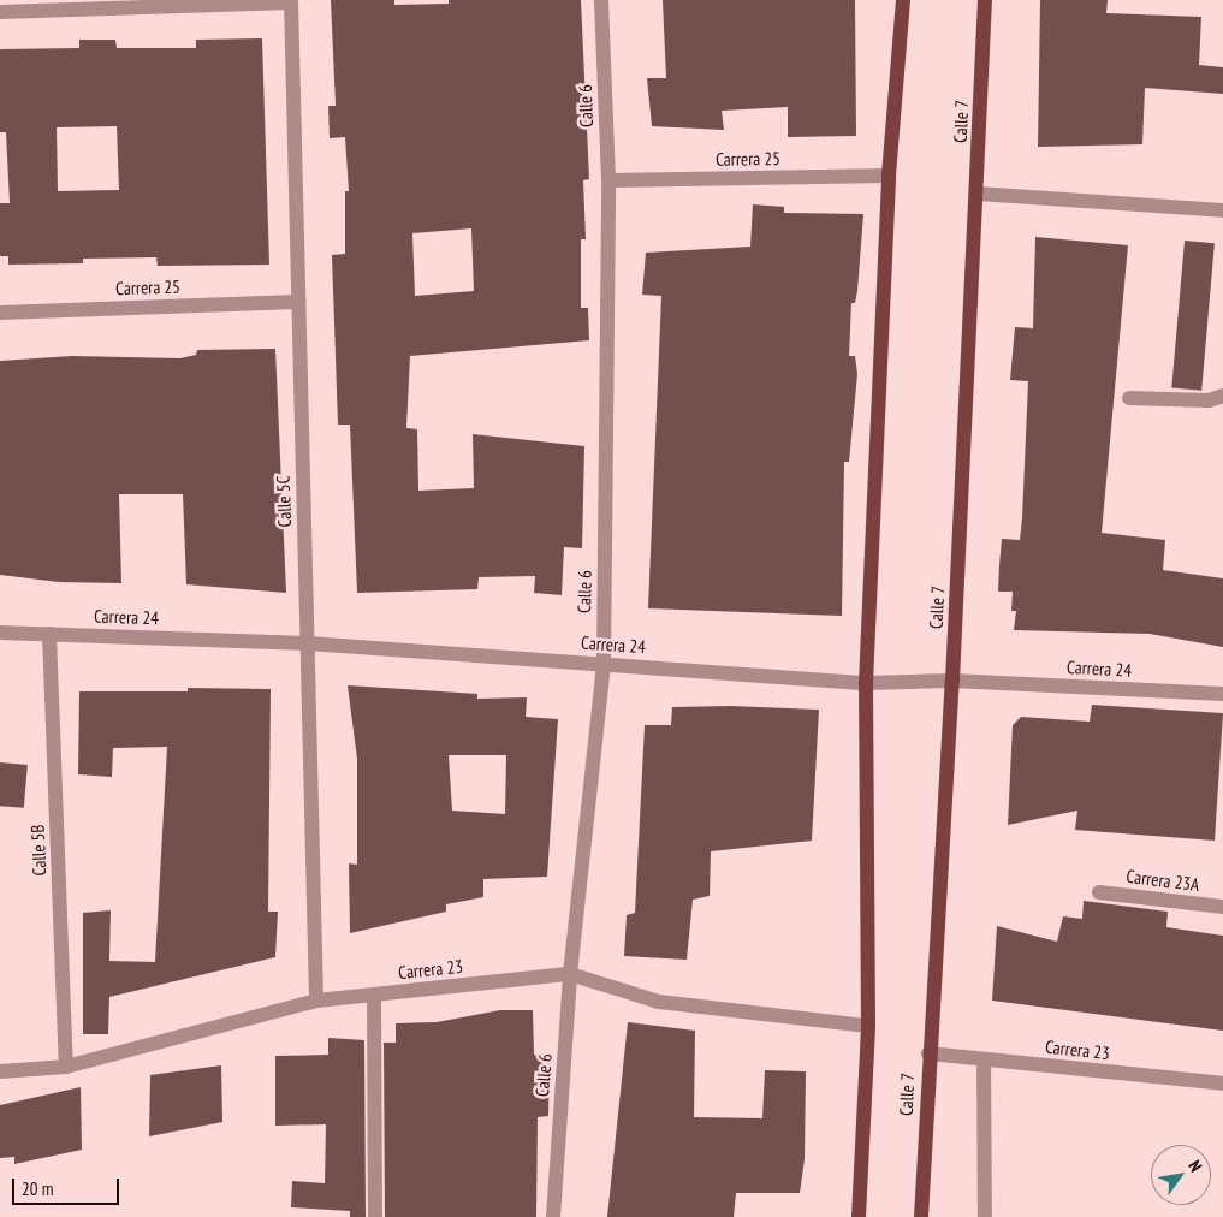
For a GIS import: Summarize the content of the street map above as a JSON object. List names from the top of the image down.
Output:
{
  "streets": {
    "main road": ["Calle 7"],
    "street": [
      "Calle 6",
      "Carrera 25",
      "Calle 5C",
      "Carrera 24",
      "Calle 5B",
      "Carrera 23A",
      "Carrera 23"
    ]
  },
  "crossings": [
    ["Calle 6", "Carrera 25"],
    ["Calle 6", "Carrera 24"],
    ["Calle 6", "Carrera 23"],
    ["Calle 7", "Carrera 24"],
    ["Calle 7", "Carrera 23"],
    ["Carrera 25", "Calle 5C"],
    ["Calle 5C", "Carrera 24"],
    ["Calle 5C", "Carrera 23"],
    ["Carrera 24", "Calle 5B"],
    ["Calle 5B", "Carrera 23"]
  ],
  "scale_bar": "20 m",
  "north": "top right"
}
